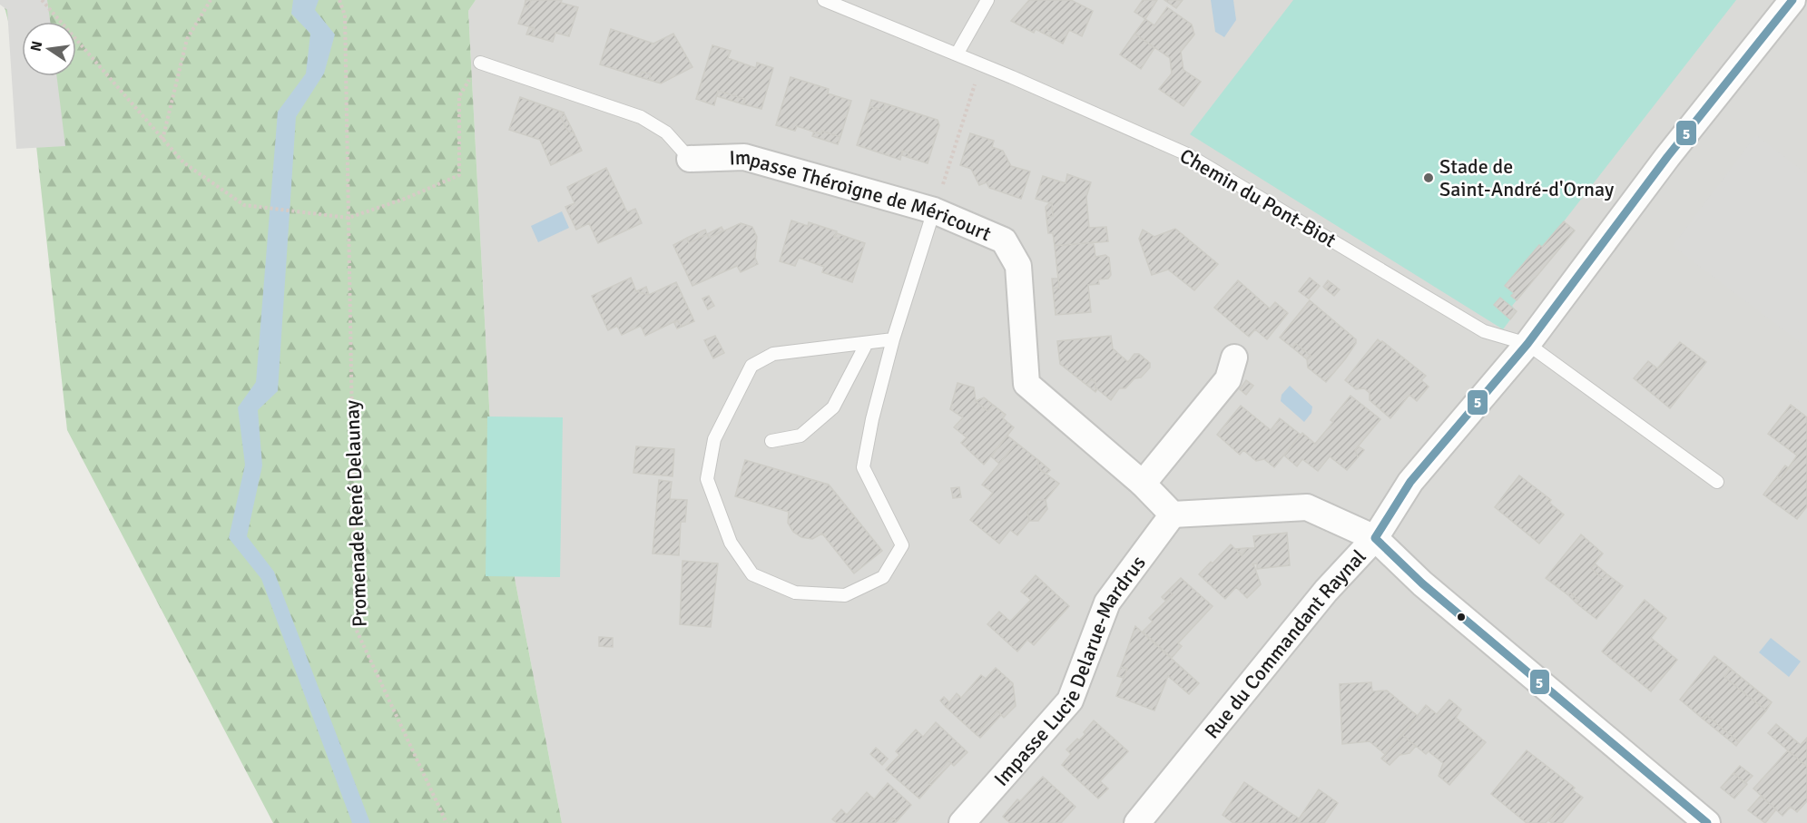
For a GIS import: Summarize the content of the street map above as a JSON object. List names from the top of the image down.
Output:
{
  "streets": {
    "street": ["Impasse Théroigne de Méricourt", "Rue du Commandant Raynal", "Impasse Lucie Delarue-Mardrus"],
    "lane": ["Chemin du Pont-Biot"],
    "path": ["Promenade René Delaunay"]
  },
  "crossings": [
    ["Chemin du Pont-Biot", "Rue du Commandant Raynal"],
    ["Impasse Théroigne de Méricourt", "Impasse Lucie Delarue-Mardrus"]
  ],
  "places": ["Stade de Saint-André-d'Ornay"],
  "lines": ["transit line 5"],
  "north": "left"
}
